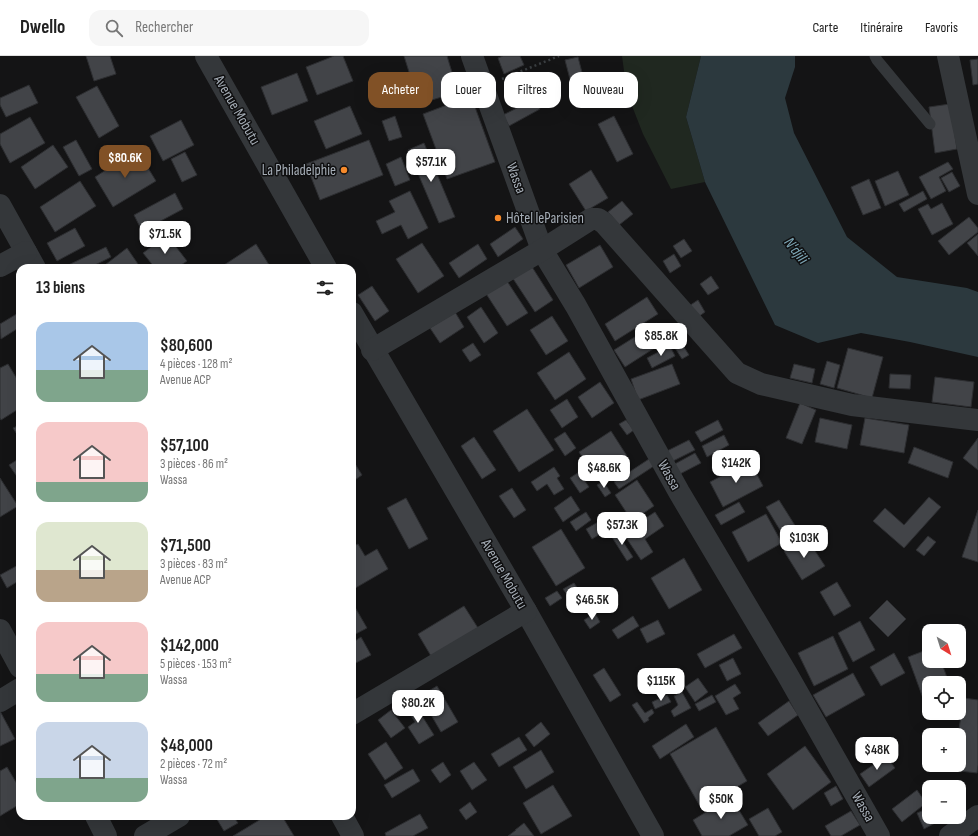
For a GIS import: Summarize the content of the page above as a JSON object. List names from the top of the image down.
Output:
{
  "streets": {
    "street": ["Avenue Mobutu", "Wassa"]
  },
  "water": ["N'djili"],
  "places": ["La Philadelphie", "Hôtel leParisien"],
  "north": "bottom right",
  "page": {
    "header": "Dwello",
    "search": "Rechercher",
    "nav": ["Carte", "Itinéraire", "Favoris"],
    "chip": [
      "Acheter",
      "Louer",
      "Filtres",
      "Nouveau"
    ],
    "price": [
      "$80.6K",
      "$57.1K",
      "$71.5K",
      "$85.8K",
      "$142K",
      "$48.6K",
      "$57.3K",
      "$103K",
      "$46.5K",
      "$115K",
      "$80.2K",
      "$48K",
      "$50K"
    ],
    "heading": "13 biens",
    "list": [
      {
        "name": "$80,600",
        "note": "4 pièces · 128 m² · Avenue ACP"
      },
      {
        "name": "$57,100",
        "note": "3 pièces · 86 m² · Wassa"
      },
      {
        "name": "$71,500",
        "note": "3 pièces · 83 m² · Avenue ACP"
      },
      {
        "name": "$142,000",
        "note": "5 pièces · 153 m² · Wassa"
      },
      {
        "name": "$48,000",
        "note": "2 pièces · 72 m² · Wassa"
      }
    ],
    "map_buttons": ["+", "−"]
  }
}
